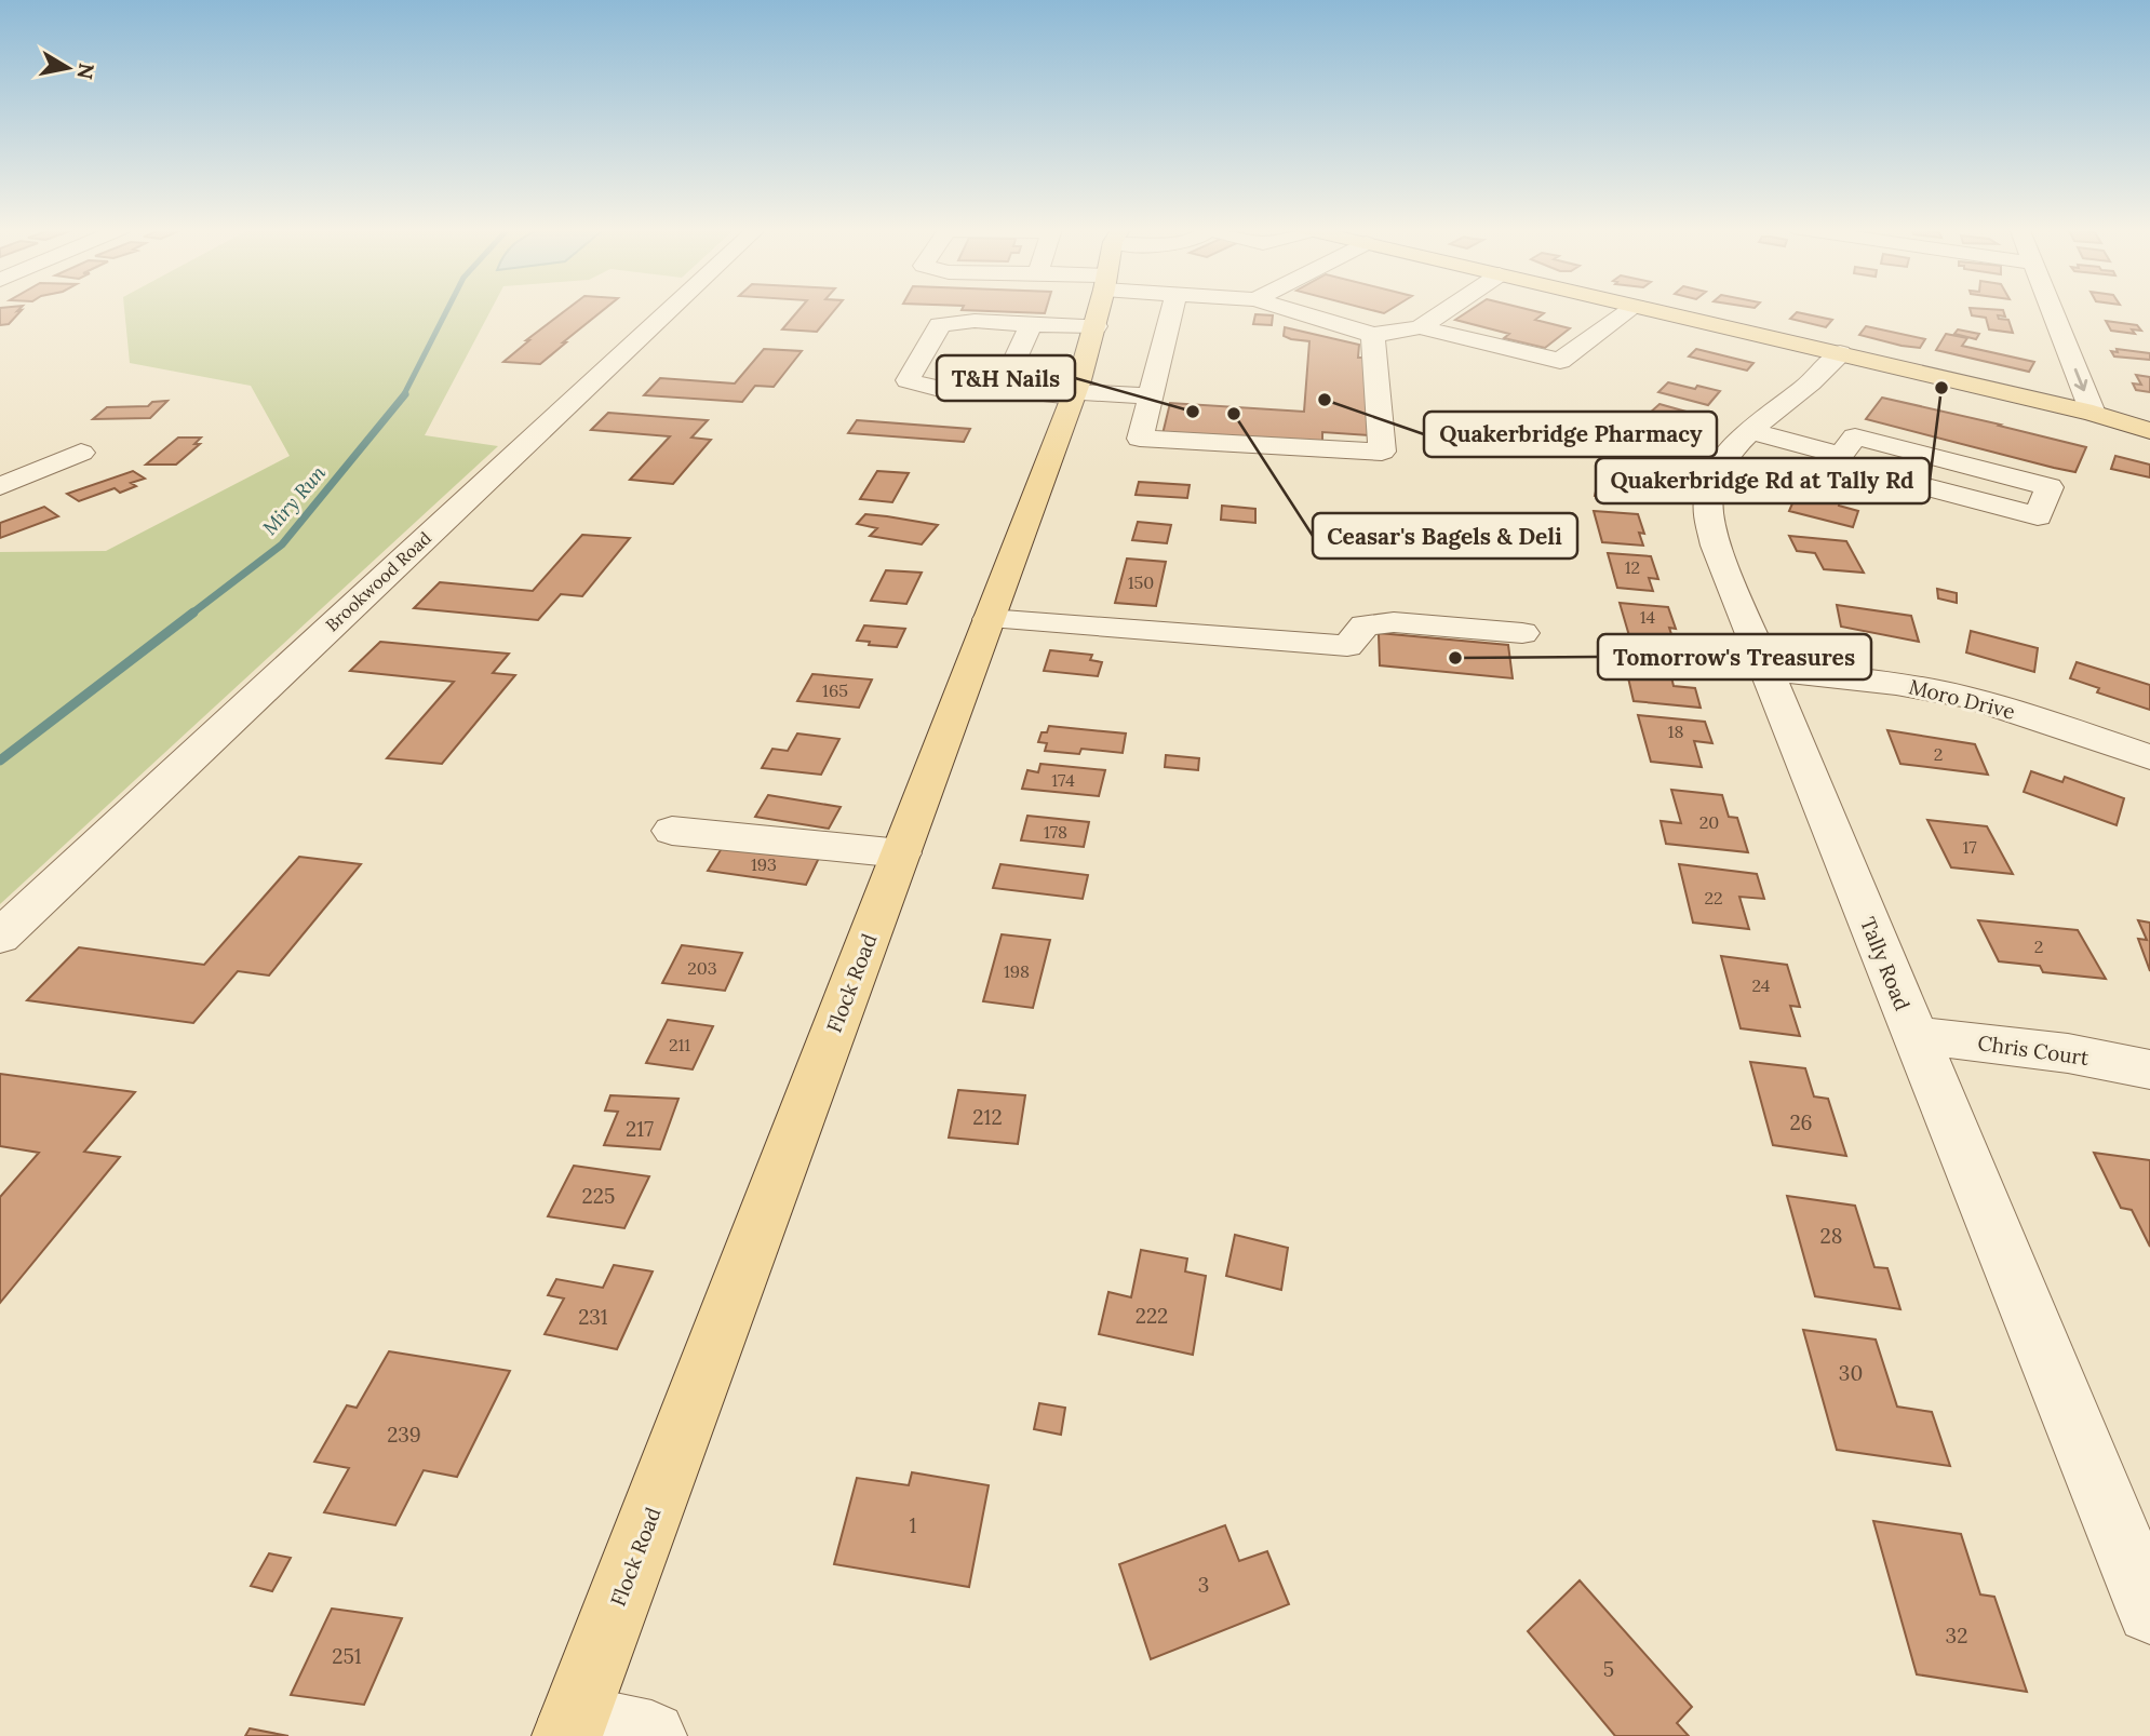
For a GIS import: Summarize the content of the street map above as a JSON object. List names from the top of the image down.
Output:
{
  "streets": {
    "main road": ["Flock Road"],
    "street": [
      "Brookwood Road",
      "Moro Drive",
      "Tally Road",
      "Chris Court"
    ]
  },
  "crossings": [
    ["Moro Drive", "Tally Road"],
    ["Tally Road", "Chris Court"]
  ],
  "water": ["Miry Run"],
  "places": [
    "Quakerbridge Rd at Tally Rd",
    "Quakerbridge Pharmacy",
    "T&H Nails",
    "Ceasar's Bagels & Deli",
    "Tomorrow's Treasures"
  ],
  "house_numbers": [
    "12",
    "150",
    "14",
    "165",
    "18",
    "2",
    "174",
    "20",
    "178",
    "17",
    "193",
    "22",
    "2",
    "203",
    "198",
    "24",
    "211",
    "212",
    "26",
    "217",
    "225",
    "28",
    "222",
    "231",
    "30",
    "239",
    "1",
    "3",
    "32",
    "251",
    "5"
  ],
  "north": "right"
}
